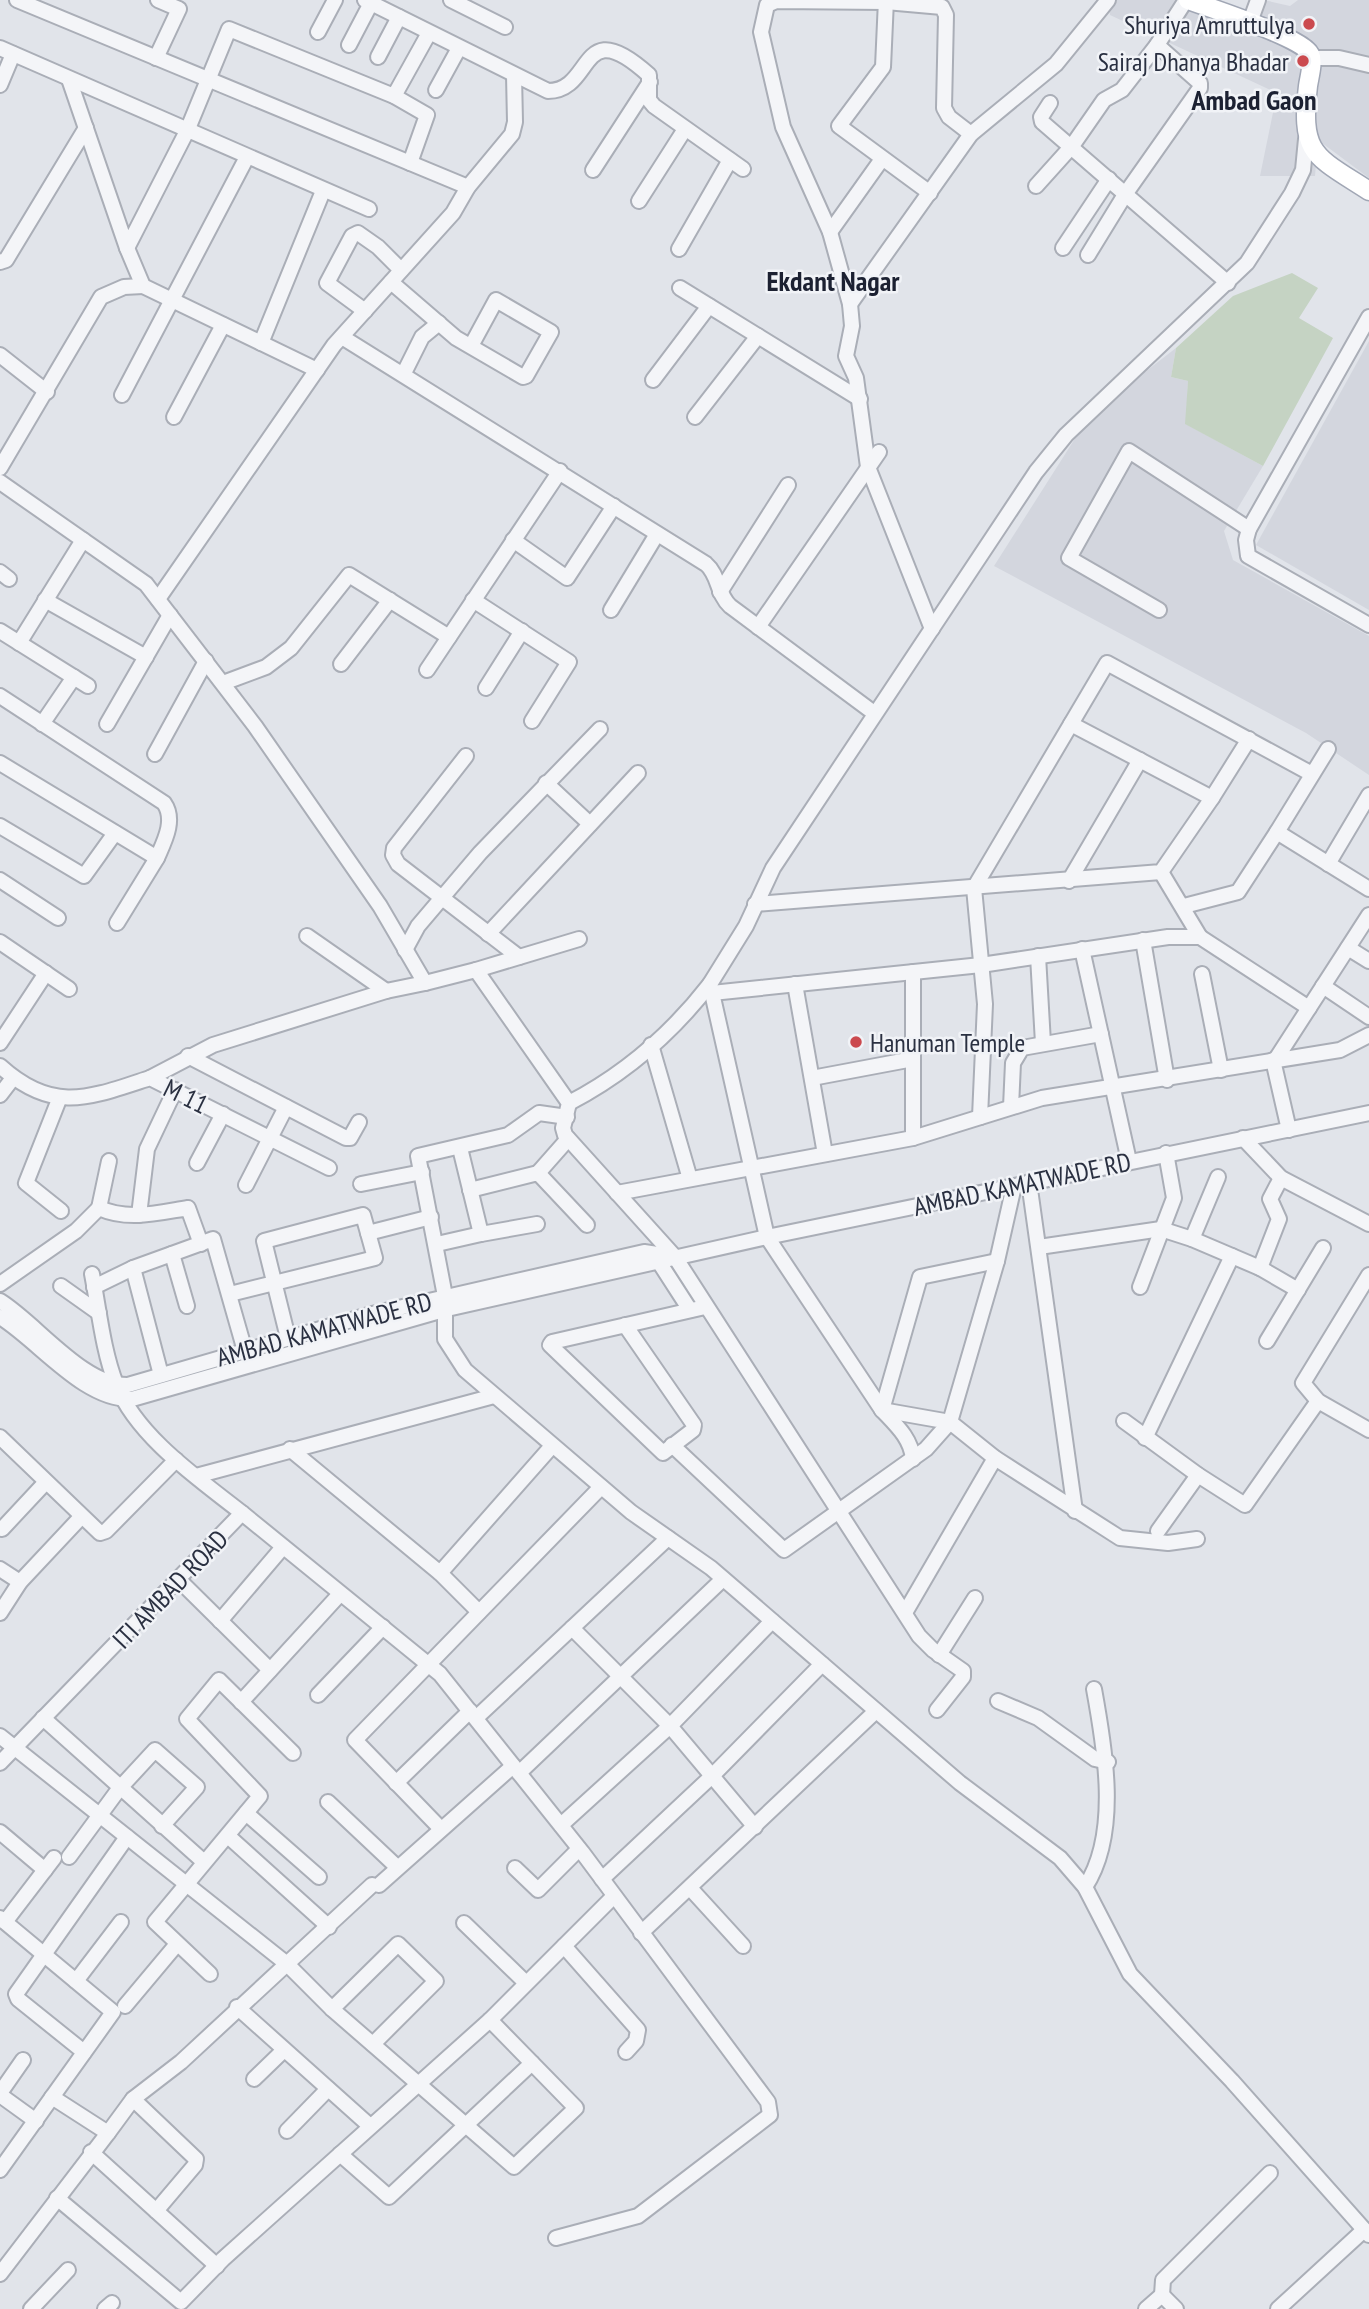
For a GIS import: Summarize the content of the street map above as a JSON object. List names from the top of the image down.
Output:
{
  "streets": {
    "street": ["M 11", "AMBAD KAMATWADE RD", "ITI AMBAD ROAD"]
  },
  "crossings": [
    ["AMBAD KAMATWADE RD", "ITI AMBAD ROAD"]
  ],
  "districts": ["Ambad Gaon", "Ekdant Nagar"],
  "places": ["Shuriya Amruttulya", "Sairaj Dhanya Bhadar", "Hanuman Temple"]
}
